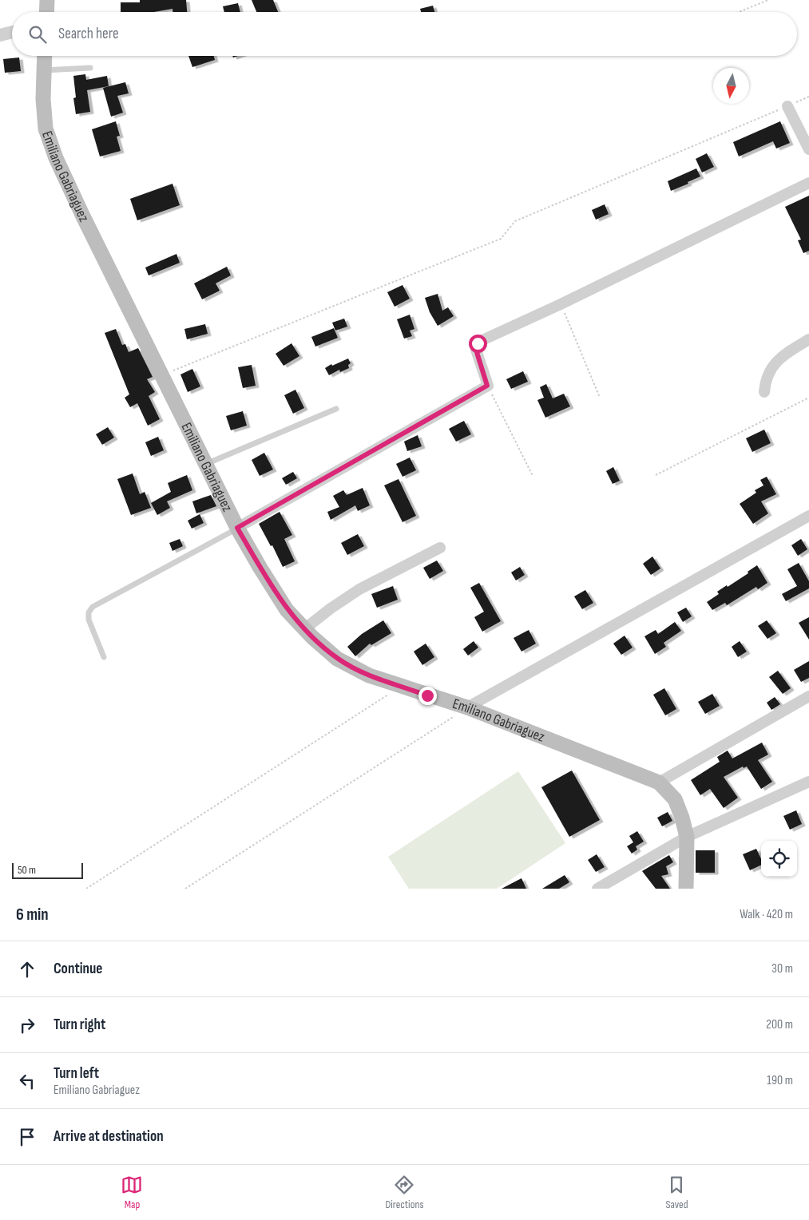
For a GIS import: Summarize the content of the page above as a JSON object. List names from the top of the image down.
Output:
{
  "streets": {
    "main road": ["Emiliano Gabriaguez"]
  },
  "scale_bar": "50 m",
  "north": "bottom",
  "page": {
    "search": "Search here",
    "scale": "50 m",
    "heading": ["6 min", "Walk · 420 m"],
    "list": [
      ["Continue", "30 m"],
      ["Turn right", "200 m"],
      ["Turn left", "Emiliano Gabriaguez", "190 m"],
      "Arrive at destination"
    ],
    "nav": ["Map", "Directions", "Saved"]
  }
}
